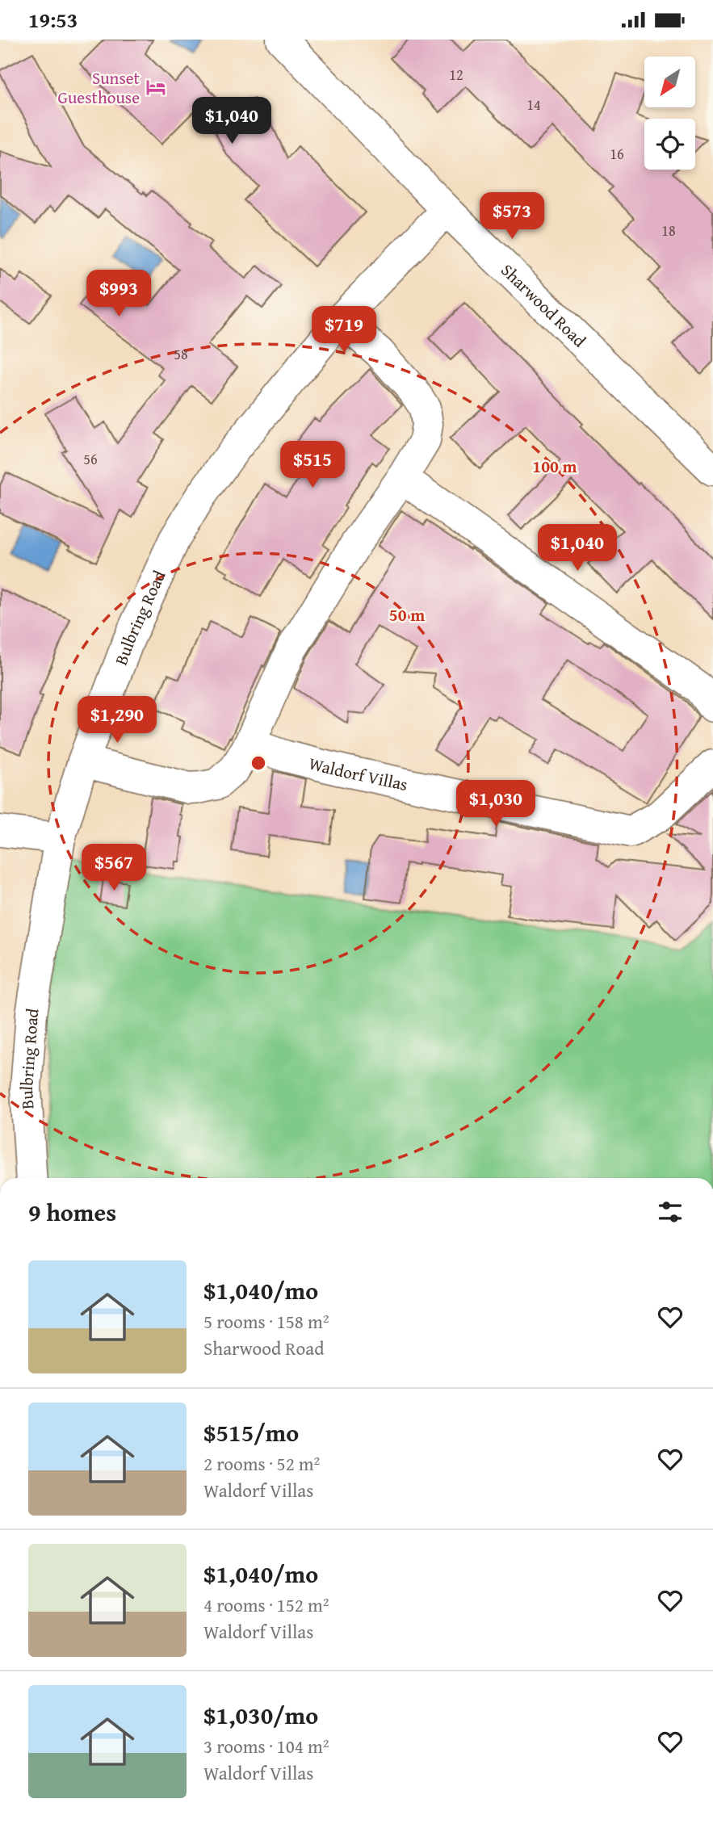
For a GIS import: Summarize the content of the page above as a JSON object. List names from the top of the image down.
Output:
{
  "streets": {
    "street": ["Sharwood Road", "Bulbring Road", "Waldorf Villas"]
  },
  "crossings": [
    ["Sharwood Road", "Bulbring Road"]
  ],
  "places": {
    "hotel": ["Sunset Guesthouse"]
  },
  "house_numbers": [
    "12",
    "14",
    "16",
    "18",
    "58",
    "56"
  ],
  "north": "bottom left",
  "page": {
    "status": "19:53",
    "price": [
      "$1,040",
      "$573",
      "$993",
      "$719",
      "$515",
      "$1,040",
      "$1,290",
      "$1,030",
      "$567"
    ],
    "heading": "9 homes",
    "list": [
      {
        "name": "$1,040/mo",
        "note": "5 rooms · 158 m² · Sharwood Road"
      },
      {
        "name": "$515/mo",
        "note": "2 rooms · 52 m² · Waldorf Villas"
      },
      {
        "name": "$1,040/mo",
        "note": "4 rooms · 152 m² · Waldorf Villas"
      },
      {
        "name": "$1,030/mo",
        "note": "3 rooms · 104 m² · Waldorf Villas"
      }
    ]
  },
  "rings": ["100 m", "50 m"]
}
